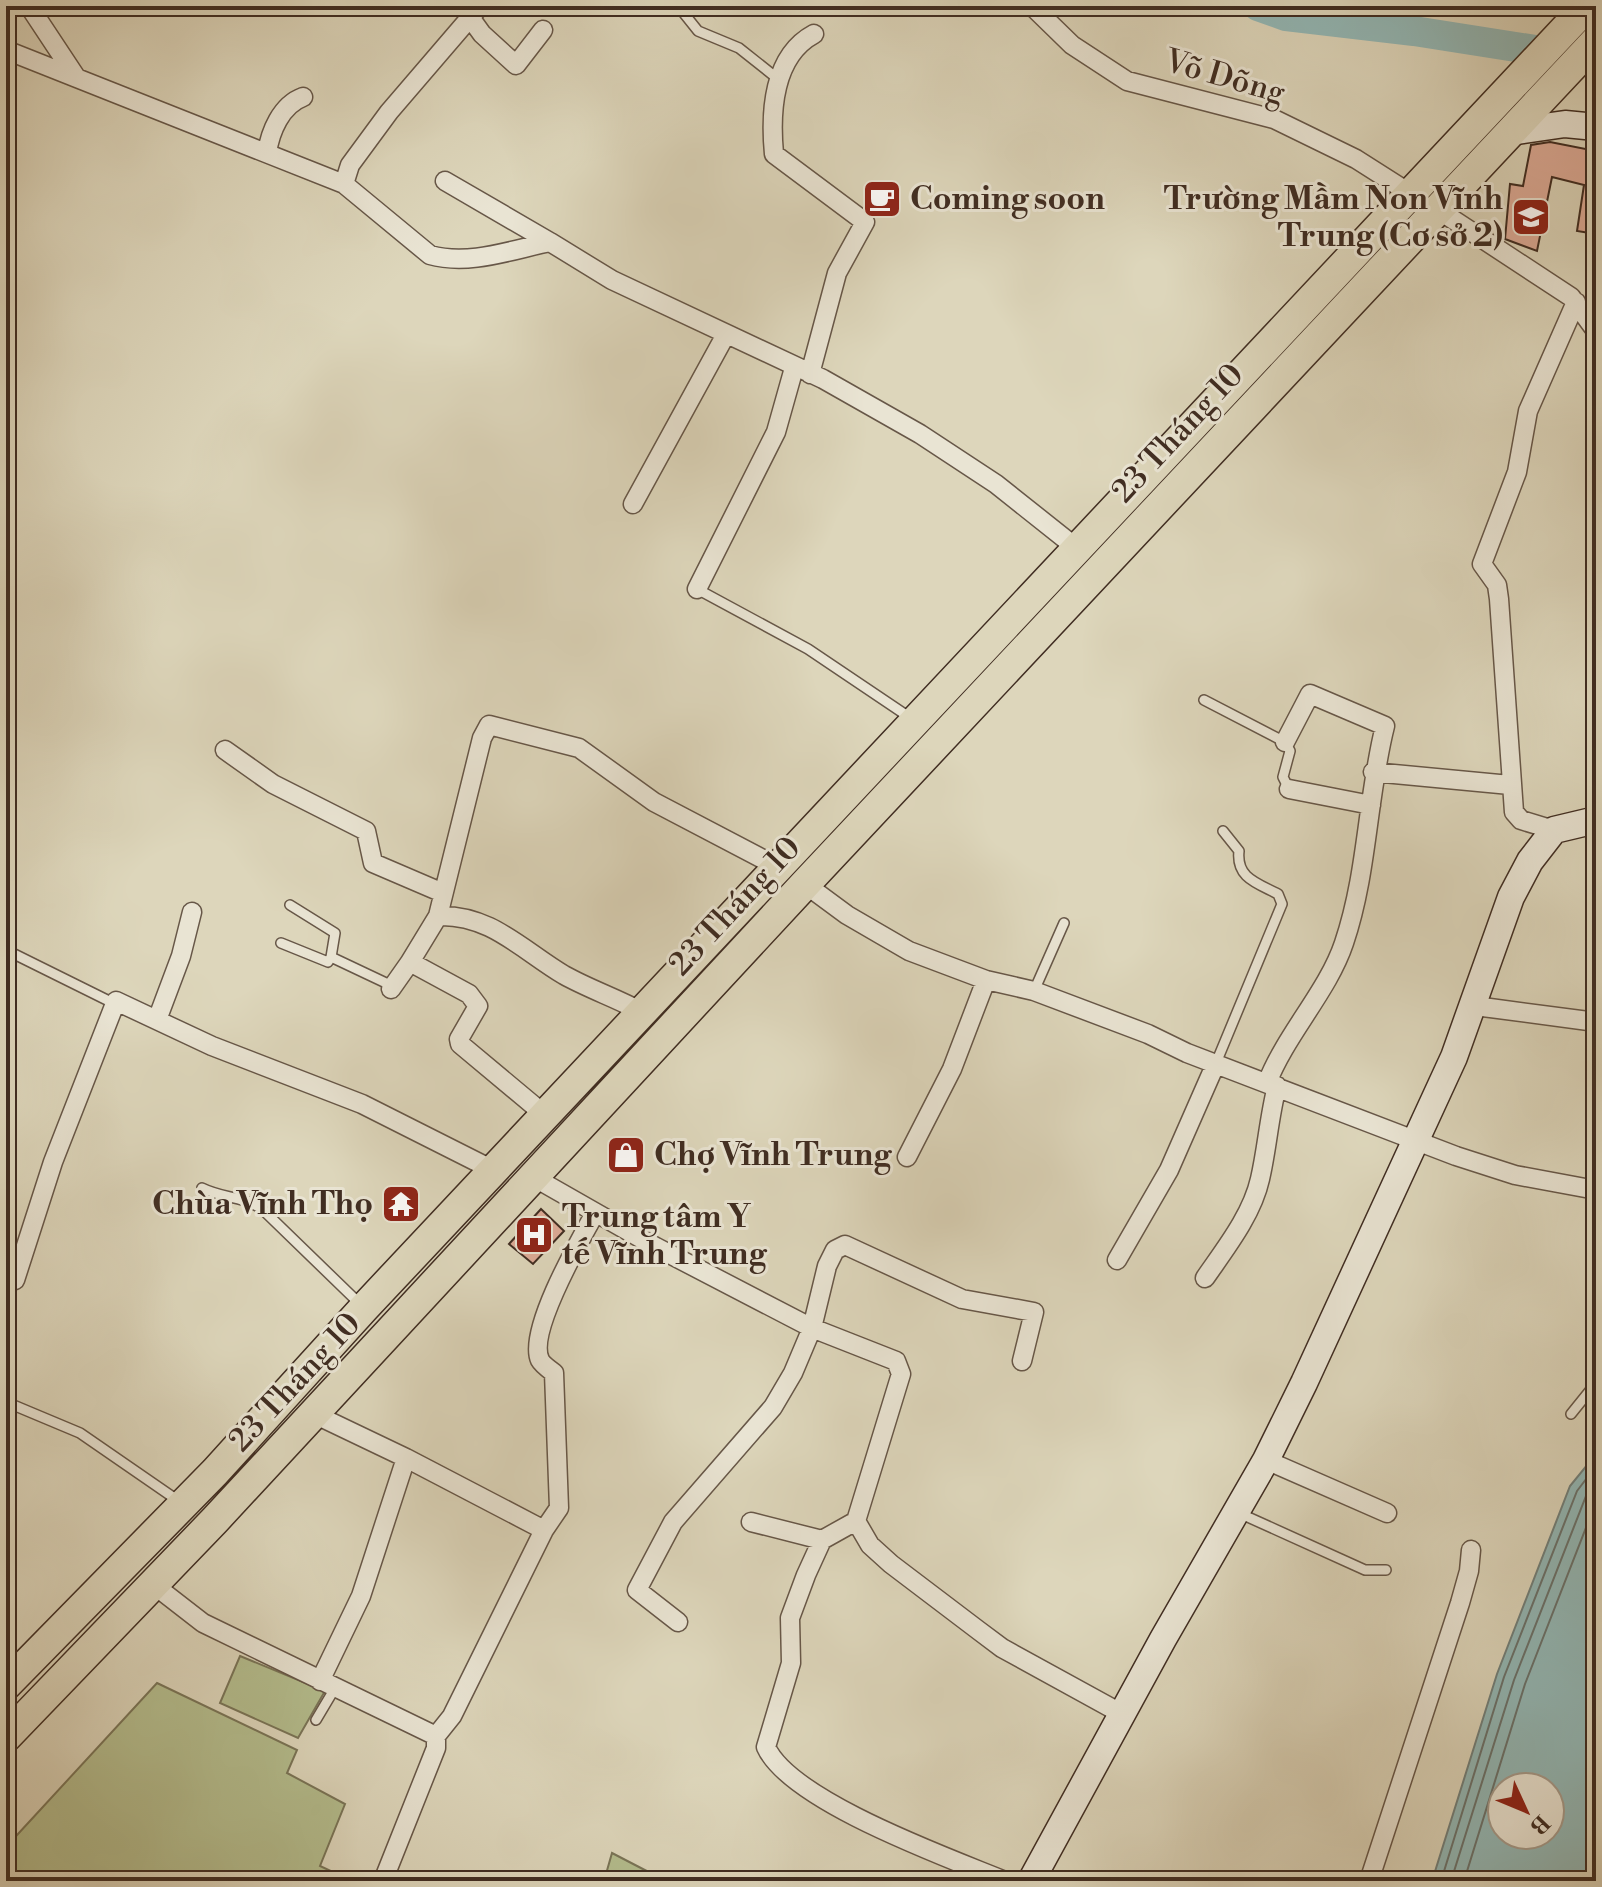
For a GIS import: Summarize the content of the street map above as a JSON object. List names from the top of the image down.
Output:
{
  "streets": {
    "main road": ["23 Tháng 10"],
    "street": ["Võ Dõng"]
  },
  "crossings": [
    ["Võ Dõng", "23 Tháng 10"]
  ],
  "places": {
    "cafe": ["Coming soon"],
    "school or university": ["Trường Mầm Non Vĩnh Trung (Cơ sở 2)"],
    "shop": ["Chợ Vĩnh Trung"],
    "temple": ["Chùa Vĩnh Thọ"],
    "hospital": ["Trung tâm Y tế Vĩnh Trung"]
  },
  "north": "bottom right"
}
